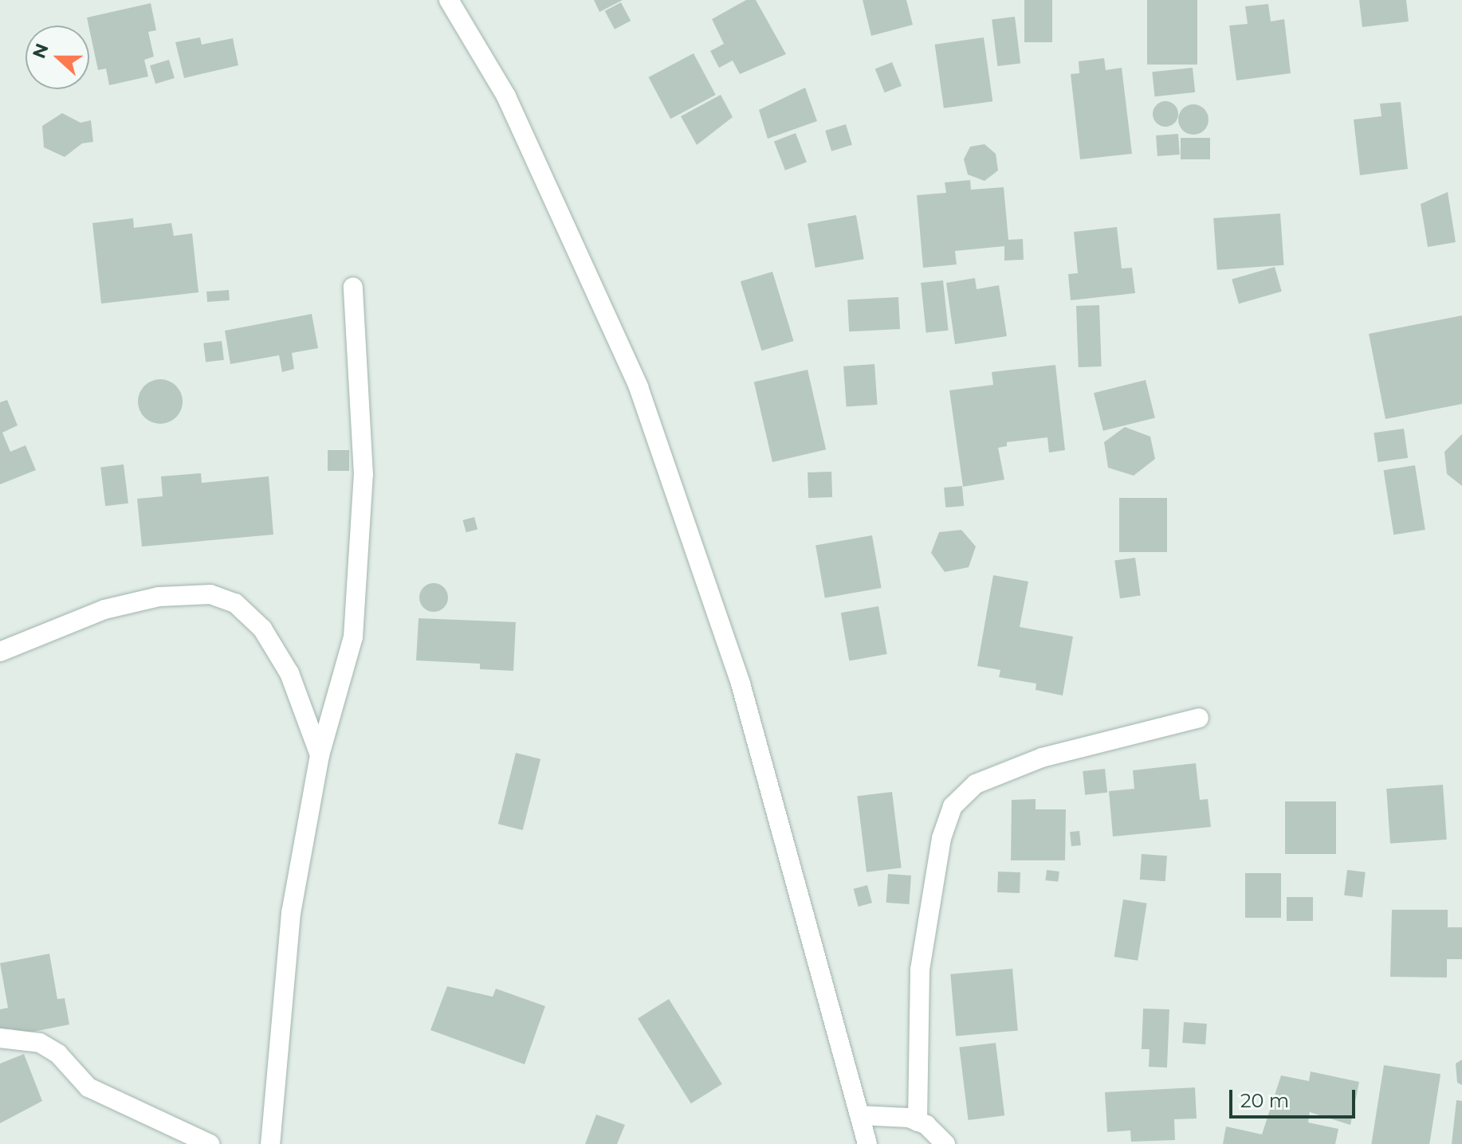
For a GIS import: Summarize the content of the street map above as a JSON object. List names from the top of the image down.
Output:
{
  "scale_bar": "20 m",
  "north": "left"
}
